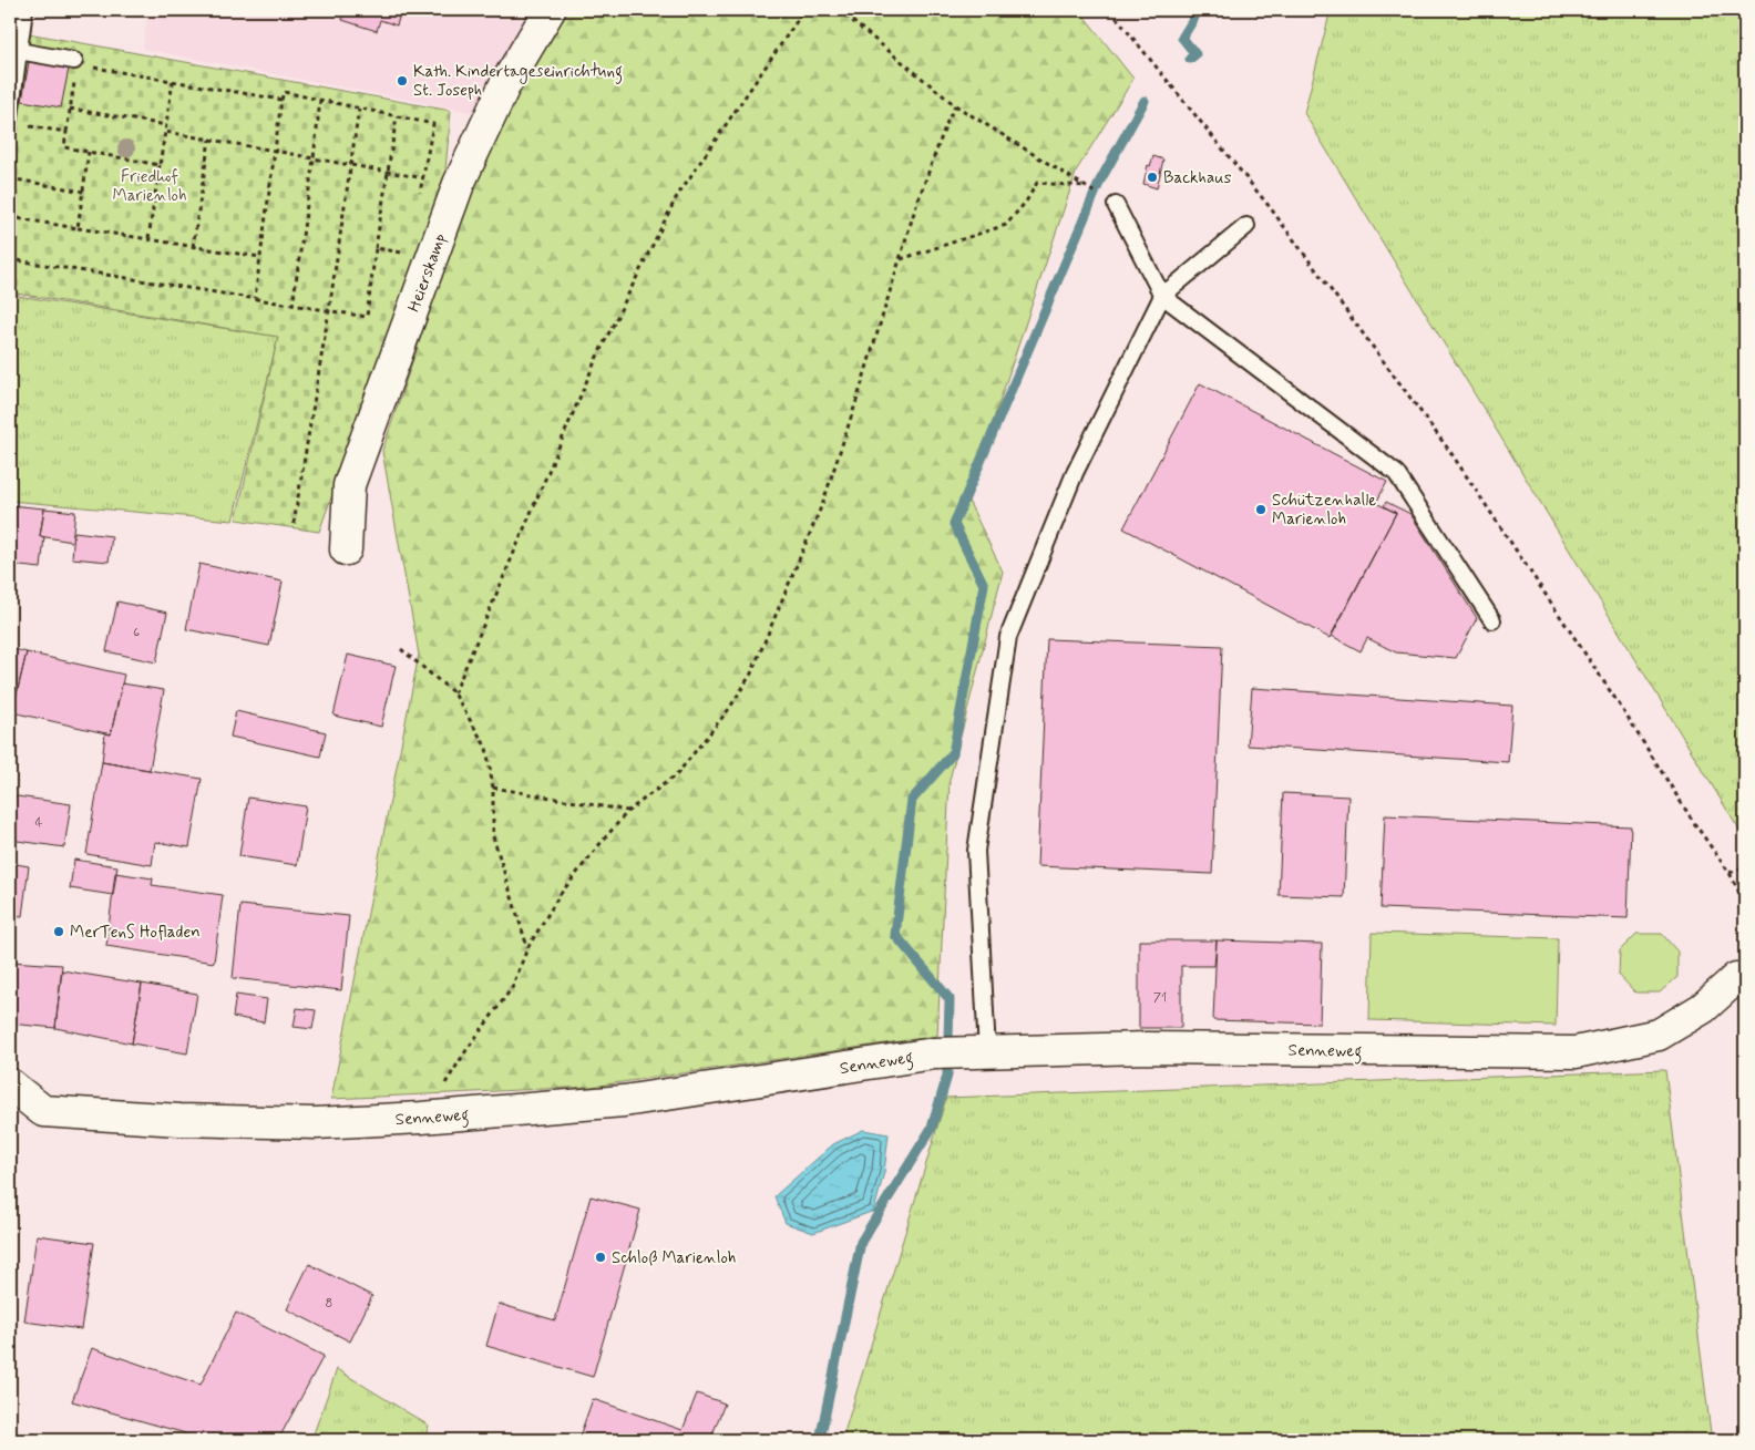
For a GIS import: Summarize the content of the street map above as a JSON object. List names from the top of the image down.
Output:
{
  "streets": {
    "street": ["Heierskamp", "Senneweg"]
  },
  "parks": ["Friedhof Marienloh"],
  "places": [
    "Kath. Kindertageseinrichtung St. Joseph",
    "Backhaus",
    "Schützenhalle Marienloh",
    "MerTenS Hofladen",
    "Schloß Marienloh"
  ],
  "house_numbers": [
    "6",
    "4",
    "71",
    "8"
  ]
}
